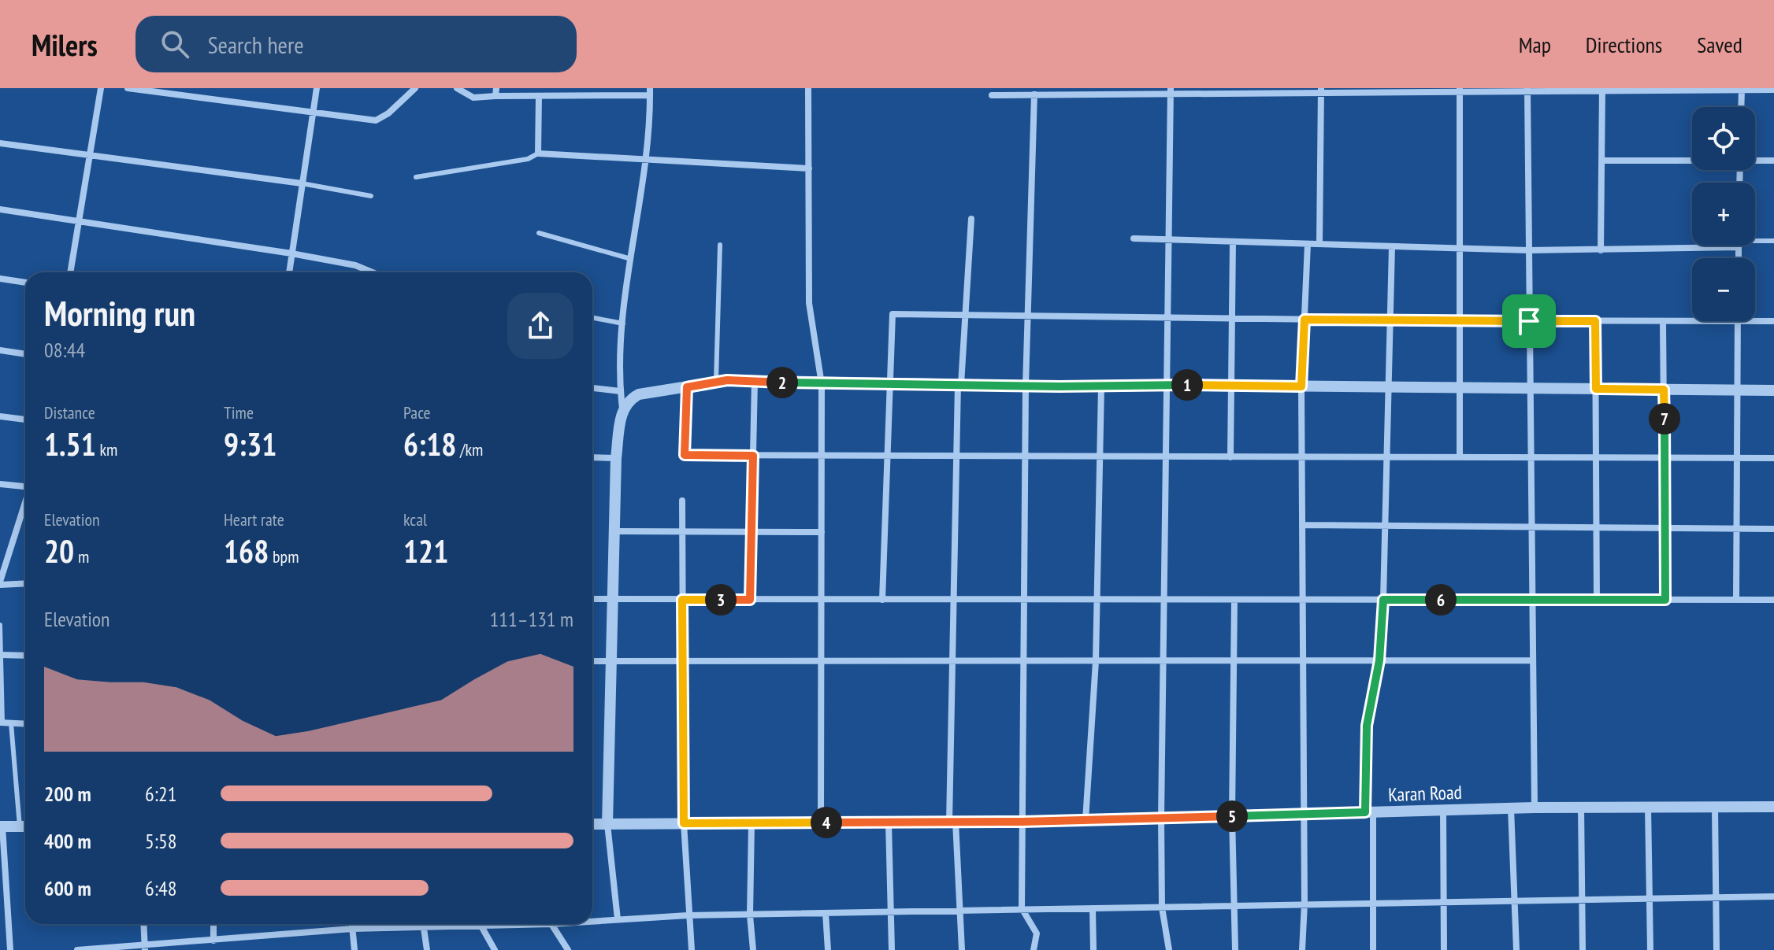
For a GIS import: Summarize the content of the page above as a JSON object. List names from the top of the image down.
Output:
{
  "streets": {
    "street": ["Karan Road"]
  },
  "page": {
    "header": "Milers",
    "search": "Search here",
    "nav": ["Map", "Directions", "Saved"],
    "map_buttons": ["+", "−"],
    "heading": ["Morning run", "08:44"],
    "pins": [
      "2",
      "1",
      "7",
      "3",
      "6",
      "5",
      "4"
    ],
    "stats": [
      ["Distance", "1.51 km"],
      ["Time", "9:31"],
      ["Pace", "6:18 /km"],
      ["Elevation", "20 m"],
      ["Heart rate", "168 bpm"],
      ["kcal", "121"]
    ],
    "chart": ["Elevation", "111–131 m"],
    "list": [
      {
        "name": "200 m",
        "note": "6:21"
      },
      {
        "name": "400 m",
        "note": "5:58"
      },
      {
        "name": "600 m",
        "note": "6:48"
      }
    ]
  }
}
